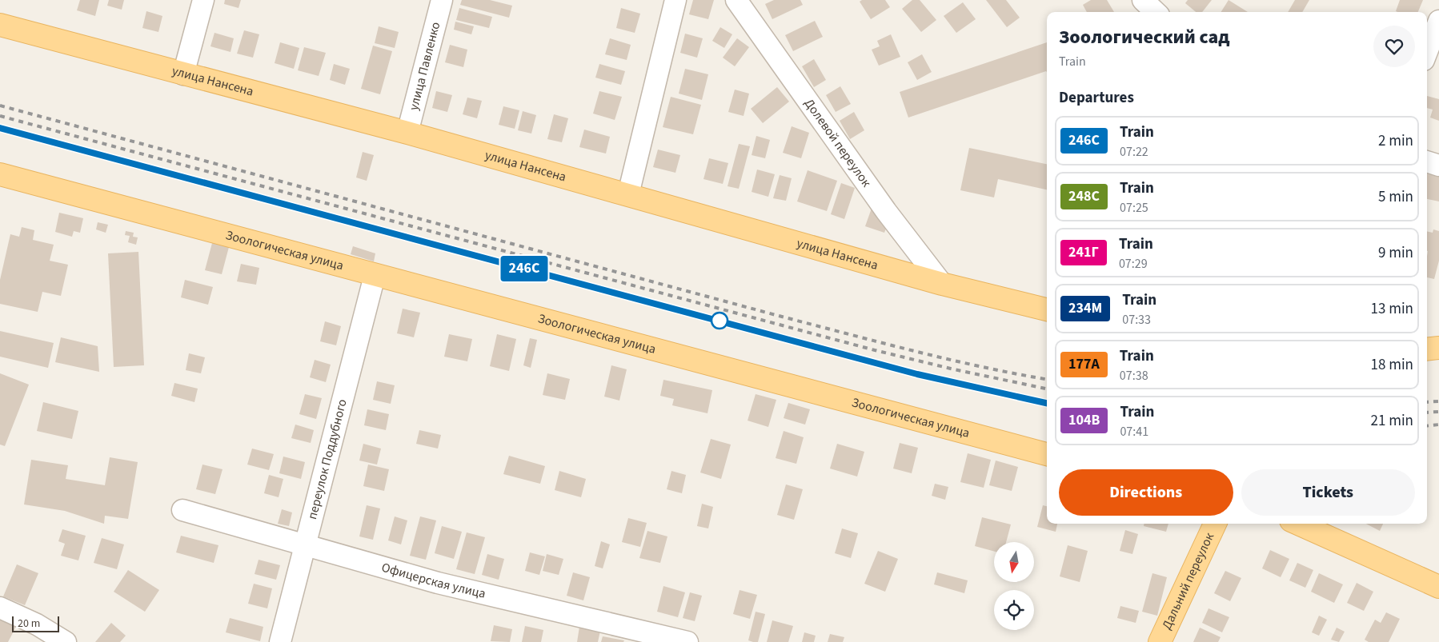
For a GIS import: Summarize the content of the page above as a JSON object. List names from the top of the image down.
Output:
{
  "streets": {
    "main road": ["улица Нансена", "Зоологическая улица", "Дальний переулок"],
    "street": [
      "улица Павленко",
      "Долевой переулок",
      "переулок Поддубного",
      "Офицерская улица"
    ]
  },
  "crossings": [
    ["улица Павленко", "улица Нансена"],
    ["улица Нансена", "Долевой переулок"],
    ["Зоологическая улица", "переулок Поддубного"],
    ["переулок Поддубного", "Офицерская улица"]
  ],
  "scale_bar": "20 m",
  "north": "bottom",
  "page": {
    "on_map": "246С",
    "heading": [
      ["Зоологический сад", "Train"],
      "Departures"
    ],
    "list": [
      {
        "mark": "246С",
        "name": "Train",
        "note": "07:22",
        "value": "2 min"
      },
      {
        "mark": "248С",
        "name": "Train",
        "note": "07:25",
        "value": "5 min"
      },
      {
        "mark": "241Г",
        "name": "Train",
        "note": "07:29",
        "value": "9 min"
      },
      {
        "mark": "234М",
        "name": "Train",
        "note": "07:33",
        "value": "13 min"
      },
      {
        "mark": "177А",
        "name": "Train",
        "note": "07:38",
        "value": "18 min"
      },
      {
        "mark": "104В",
        "name": "Train",
        "note": "07:41",
        "value": "21 min"
      }
    ],
    "buttons": ["Directions", "Tickets"],
    "scale": "20 m"
  }
}
